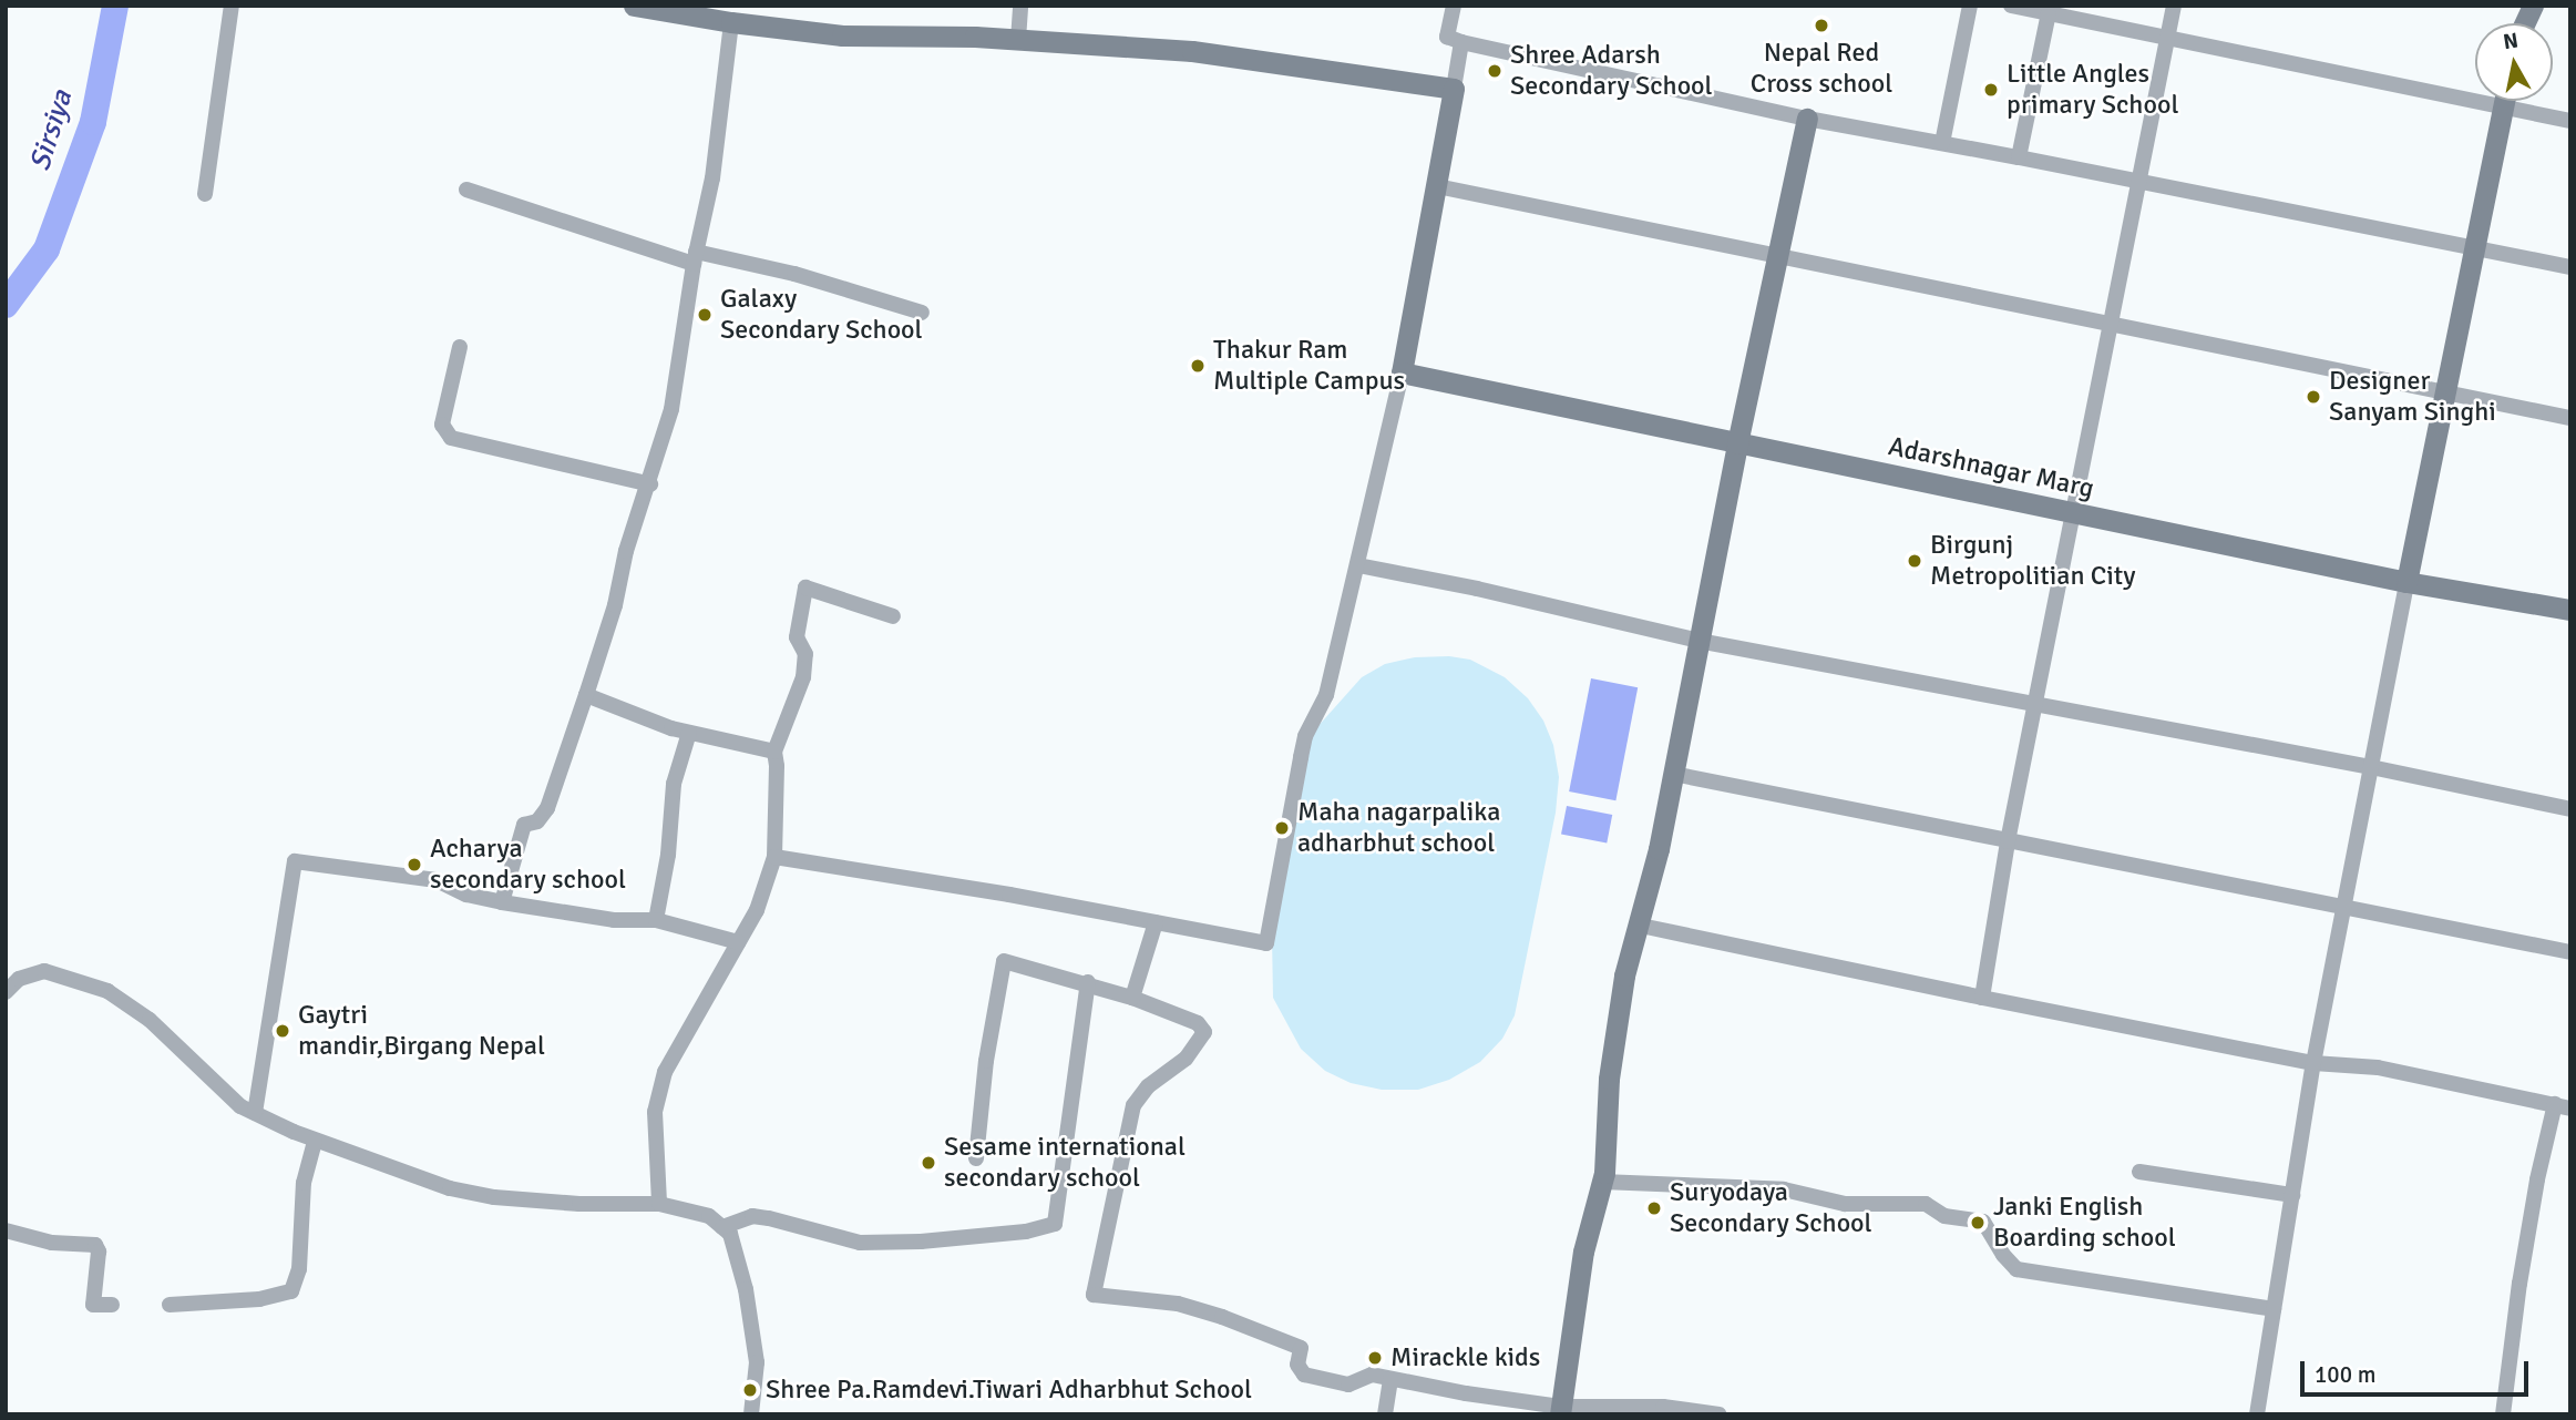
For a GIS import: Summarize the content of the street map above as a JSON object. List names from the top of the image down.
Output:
{
  "streets": {
    "street": ["Adarshnagar Marg"]
  },
  "water": ["Sirsiya"],
  "places": [
    "Nepal Red Cross school",
    "Shree Adarsh Secondary School",
    "Little Angles primary School",
    "Galaxy Secondary School",
    "Thakur Ram Multiple Campus",
    "Designer Sanyam Singhi",
    "Birgunj Metropolitian City",
    "Maha nagarpalika adharbhut school",
    "Acharya secondary school",
    "Gaytri mandir,Birgang Nepal",
    "Sesame international secondary school",
    "Suryodaya Secondary School",
    "Janki English Boarding school",
    "Mirackle kids",
    "Shree Pa.Ramdevi.Tiwari Adharbhut School"
  ],
  "scale_bar": "100 m",
  "north": "top"
}
